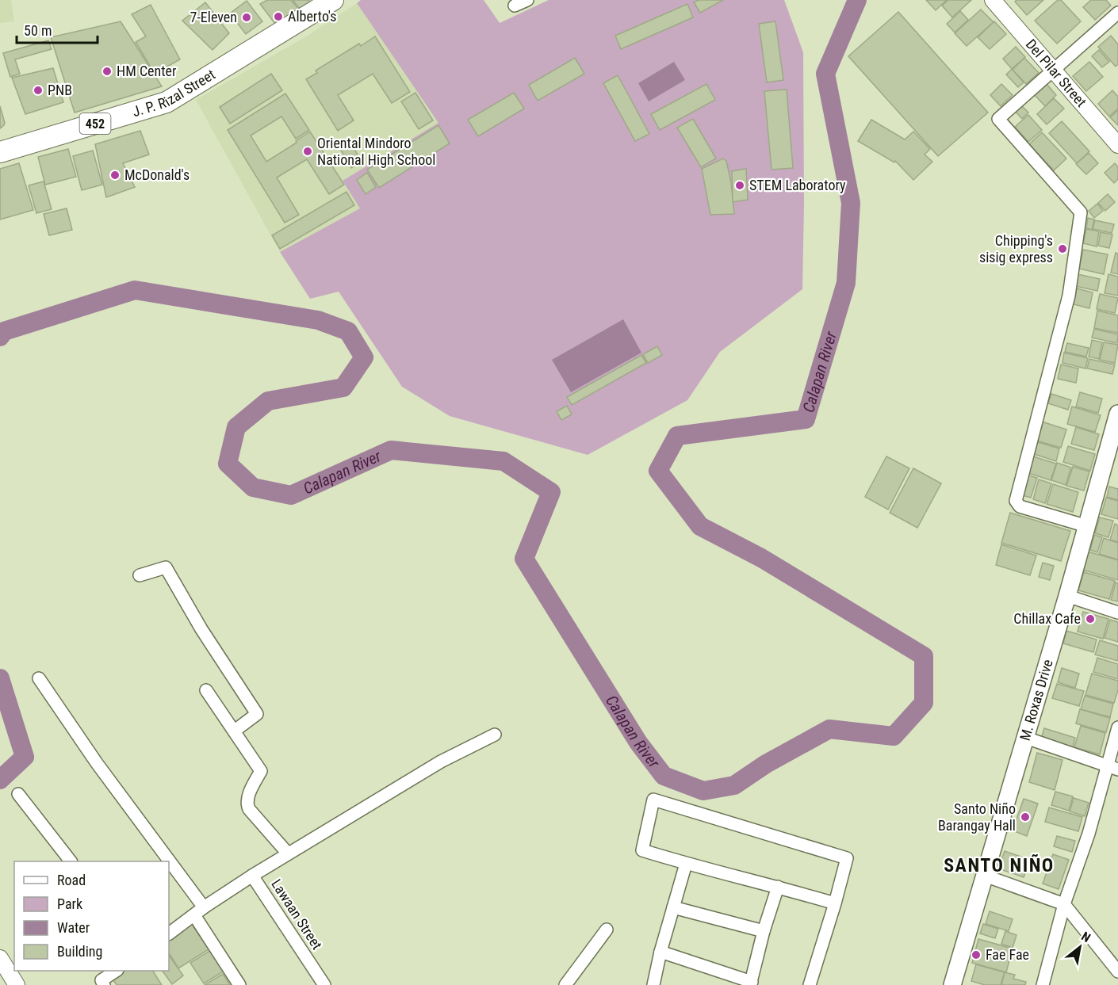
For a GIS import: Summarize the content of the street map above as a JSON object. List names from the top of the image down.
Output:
{
  "streets": {
    "highway": ["J. P. Rizal Street", "452"],
    "main road": ["M. Roxas Drive"],
    "street": ["Del Pilar Street", "Lawaan Street"]
  },
  "districts": ["SANTO NIÑO"],
  "water": ["Calapan River"],
  "places": [
    "Alberto's",
    "7-Eleven",
    "HM Center",
    "PNB",
    "Oriental Mindoro National High School",
    "McDonald's",
    "STEM Laboratory",
    "Chipping's sisig express",
    "Chillax Cafe",
    "Santo Niño Barangay Hall",
    "Fae Fae"
  ],
  "legend": [
    "Road",
    "Park",
    "Water",
    "Building"
  ],
  "scale_bar": "50 m",
  "north": "top right"
}
